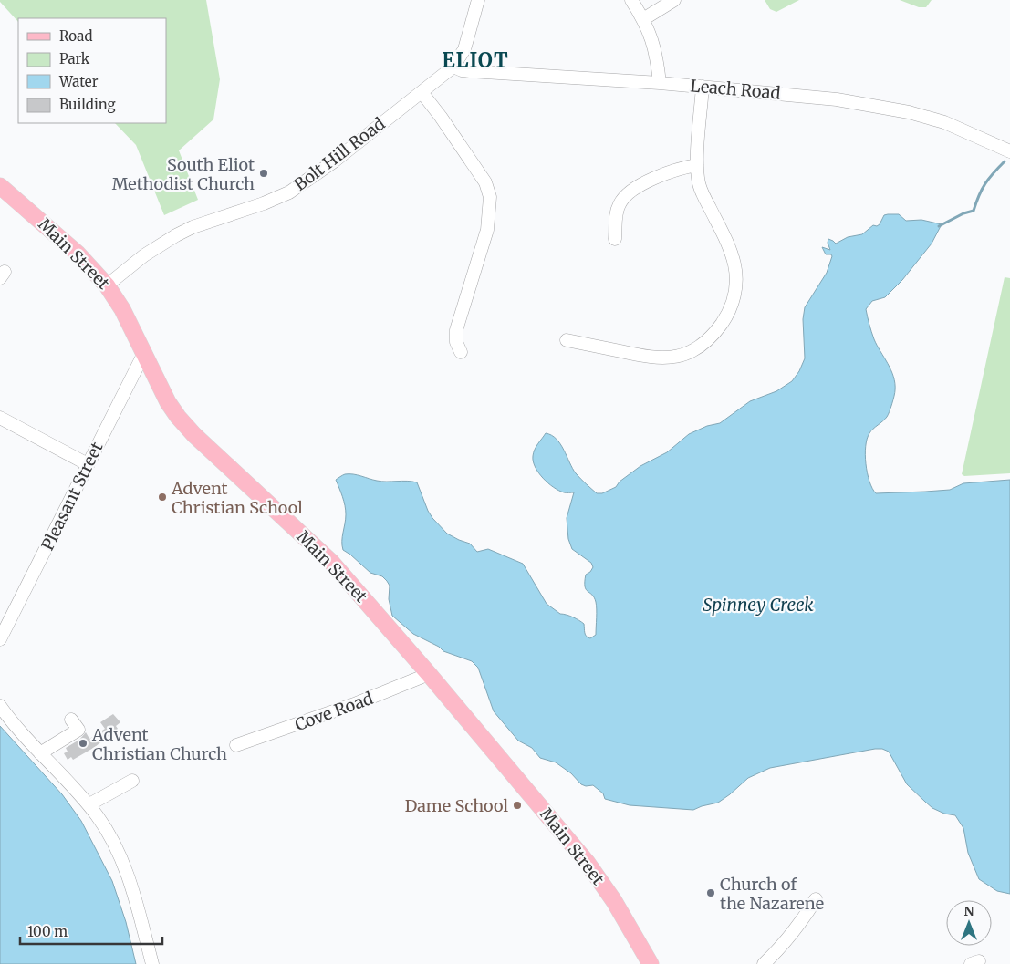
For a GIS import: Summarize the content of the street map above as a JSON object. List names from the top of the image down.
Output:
{
  "streets": {
    "main road": ["Main Street"],
    "street": [
      "Leach Road",
      "Bolt Hill Road",
      "Pleasant Street",
      "Cove Road"
    ]
  },
  "crossings": [
    ["Leach Road", "Bolt Hill Road"],
    ["Bolt Hill Road", "Main Street"],
    ["Main Street", "Pleasant Street"],
    ["Main Street", "Cove Road"]
  ],
  "districts": ["ELIOT"],
  "water": ["Spinney Creek"],
  "places": [
    "South Eliot Methodist Church",
    "Advent Christian School",
    "Advent Christian Church",
    "Dame School",
    "Church of the Nazarene"
  ],
  "legend": [
    "Road",
    "Park",
    "Water",
    "Building"
  ],
  "scale_bar": "100 m",
  "north": "top"
}
